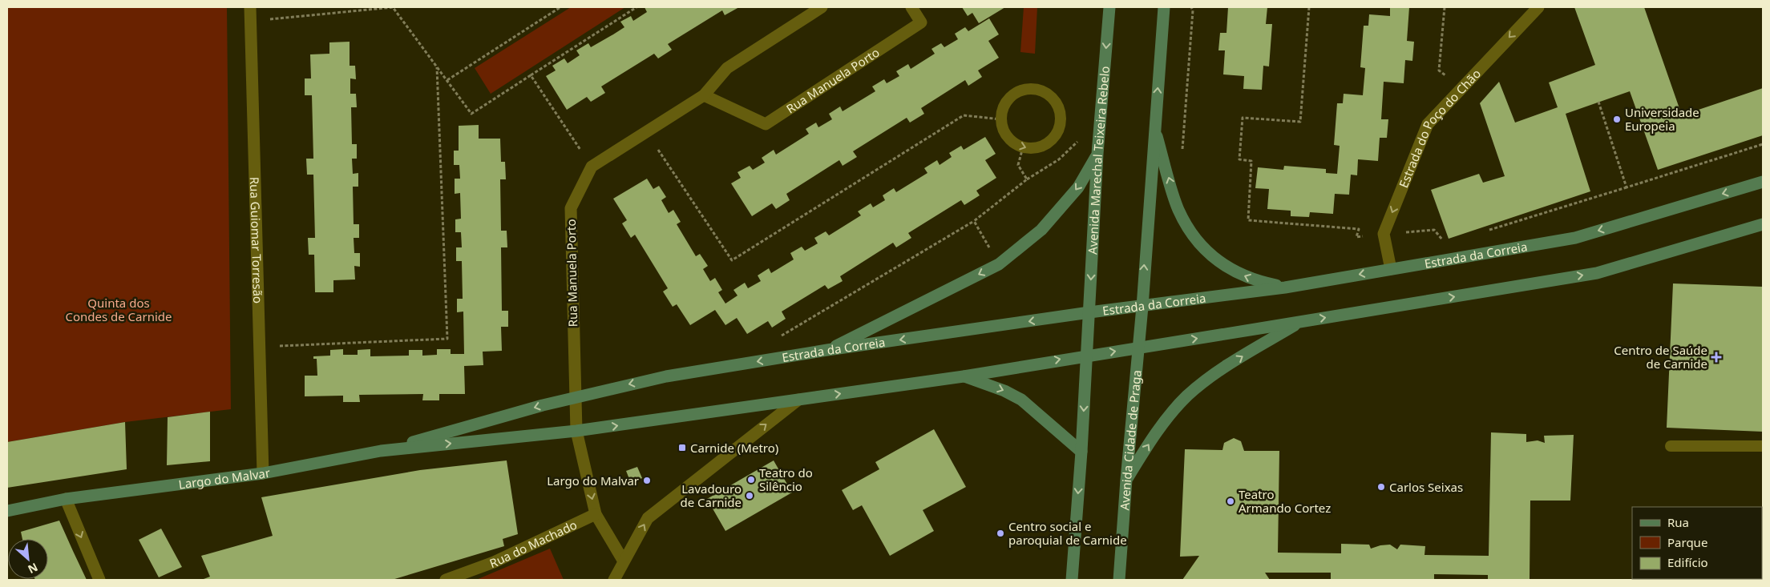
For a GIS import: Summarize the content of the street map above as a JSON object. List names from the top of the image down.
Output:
{
  "streets": {
    "main road": [
      "Avenida Marechal Teixeira Rebelo",
      "Estrada da Correia",
      "Avenida Cidade de Praga",
      "Largo do Malvar"
    ],
    "street": [
      "Rua Manuela Porto",
      "Estrada do Poço do Chão",
      "Rua Guiomar Torresão",
      "Rua do Machado"
    ]
  },
  "crossings": [
    ["Rua Manuela Porto", "Estrada da Correia"],
    ["Rua Manuela Porto", "Largo do Malvar"],
    ["Avenida Marechal Teixeira Rebelo", "Estrada da Correia"],
    ["Rua Guiomar Torresão", "Largo do Malvar"],
    ["Estrada da Correia", "Avenida Cidade de Praga"],
    ["Estrada da Correia", "Largo do Malvar"]
  ],
  "one_way": ["Estrada do Poço do Chão"],
  "parks": ["Quinta dos Condes de Carnide"],
  "places": {
    "other": [
      "Universidade Europeia",
      "Teatro do Silêncio",
      "Largo do Malvar",
      "Carlos Seixas",
      "Lavadouro de Carnide",
      "Teatro Armando Cortez",
      "Centro social e paroquial de Carnide"
    ],
    "health": ["Centro de Saúde de Carnide"],
    "transit": ["Carnide (Metro)"]
  },
  "legend": ["Rua", "Parque", "Edifício"],
  "north": "bottom right"
}
